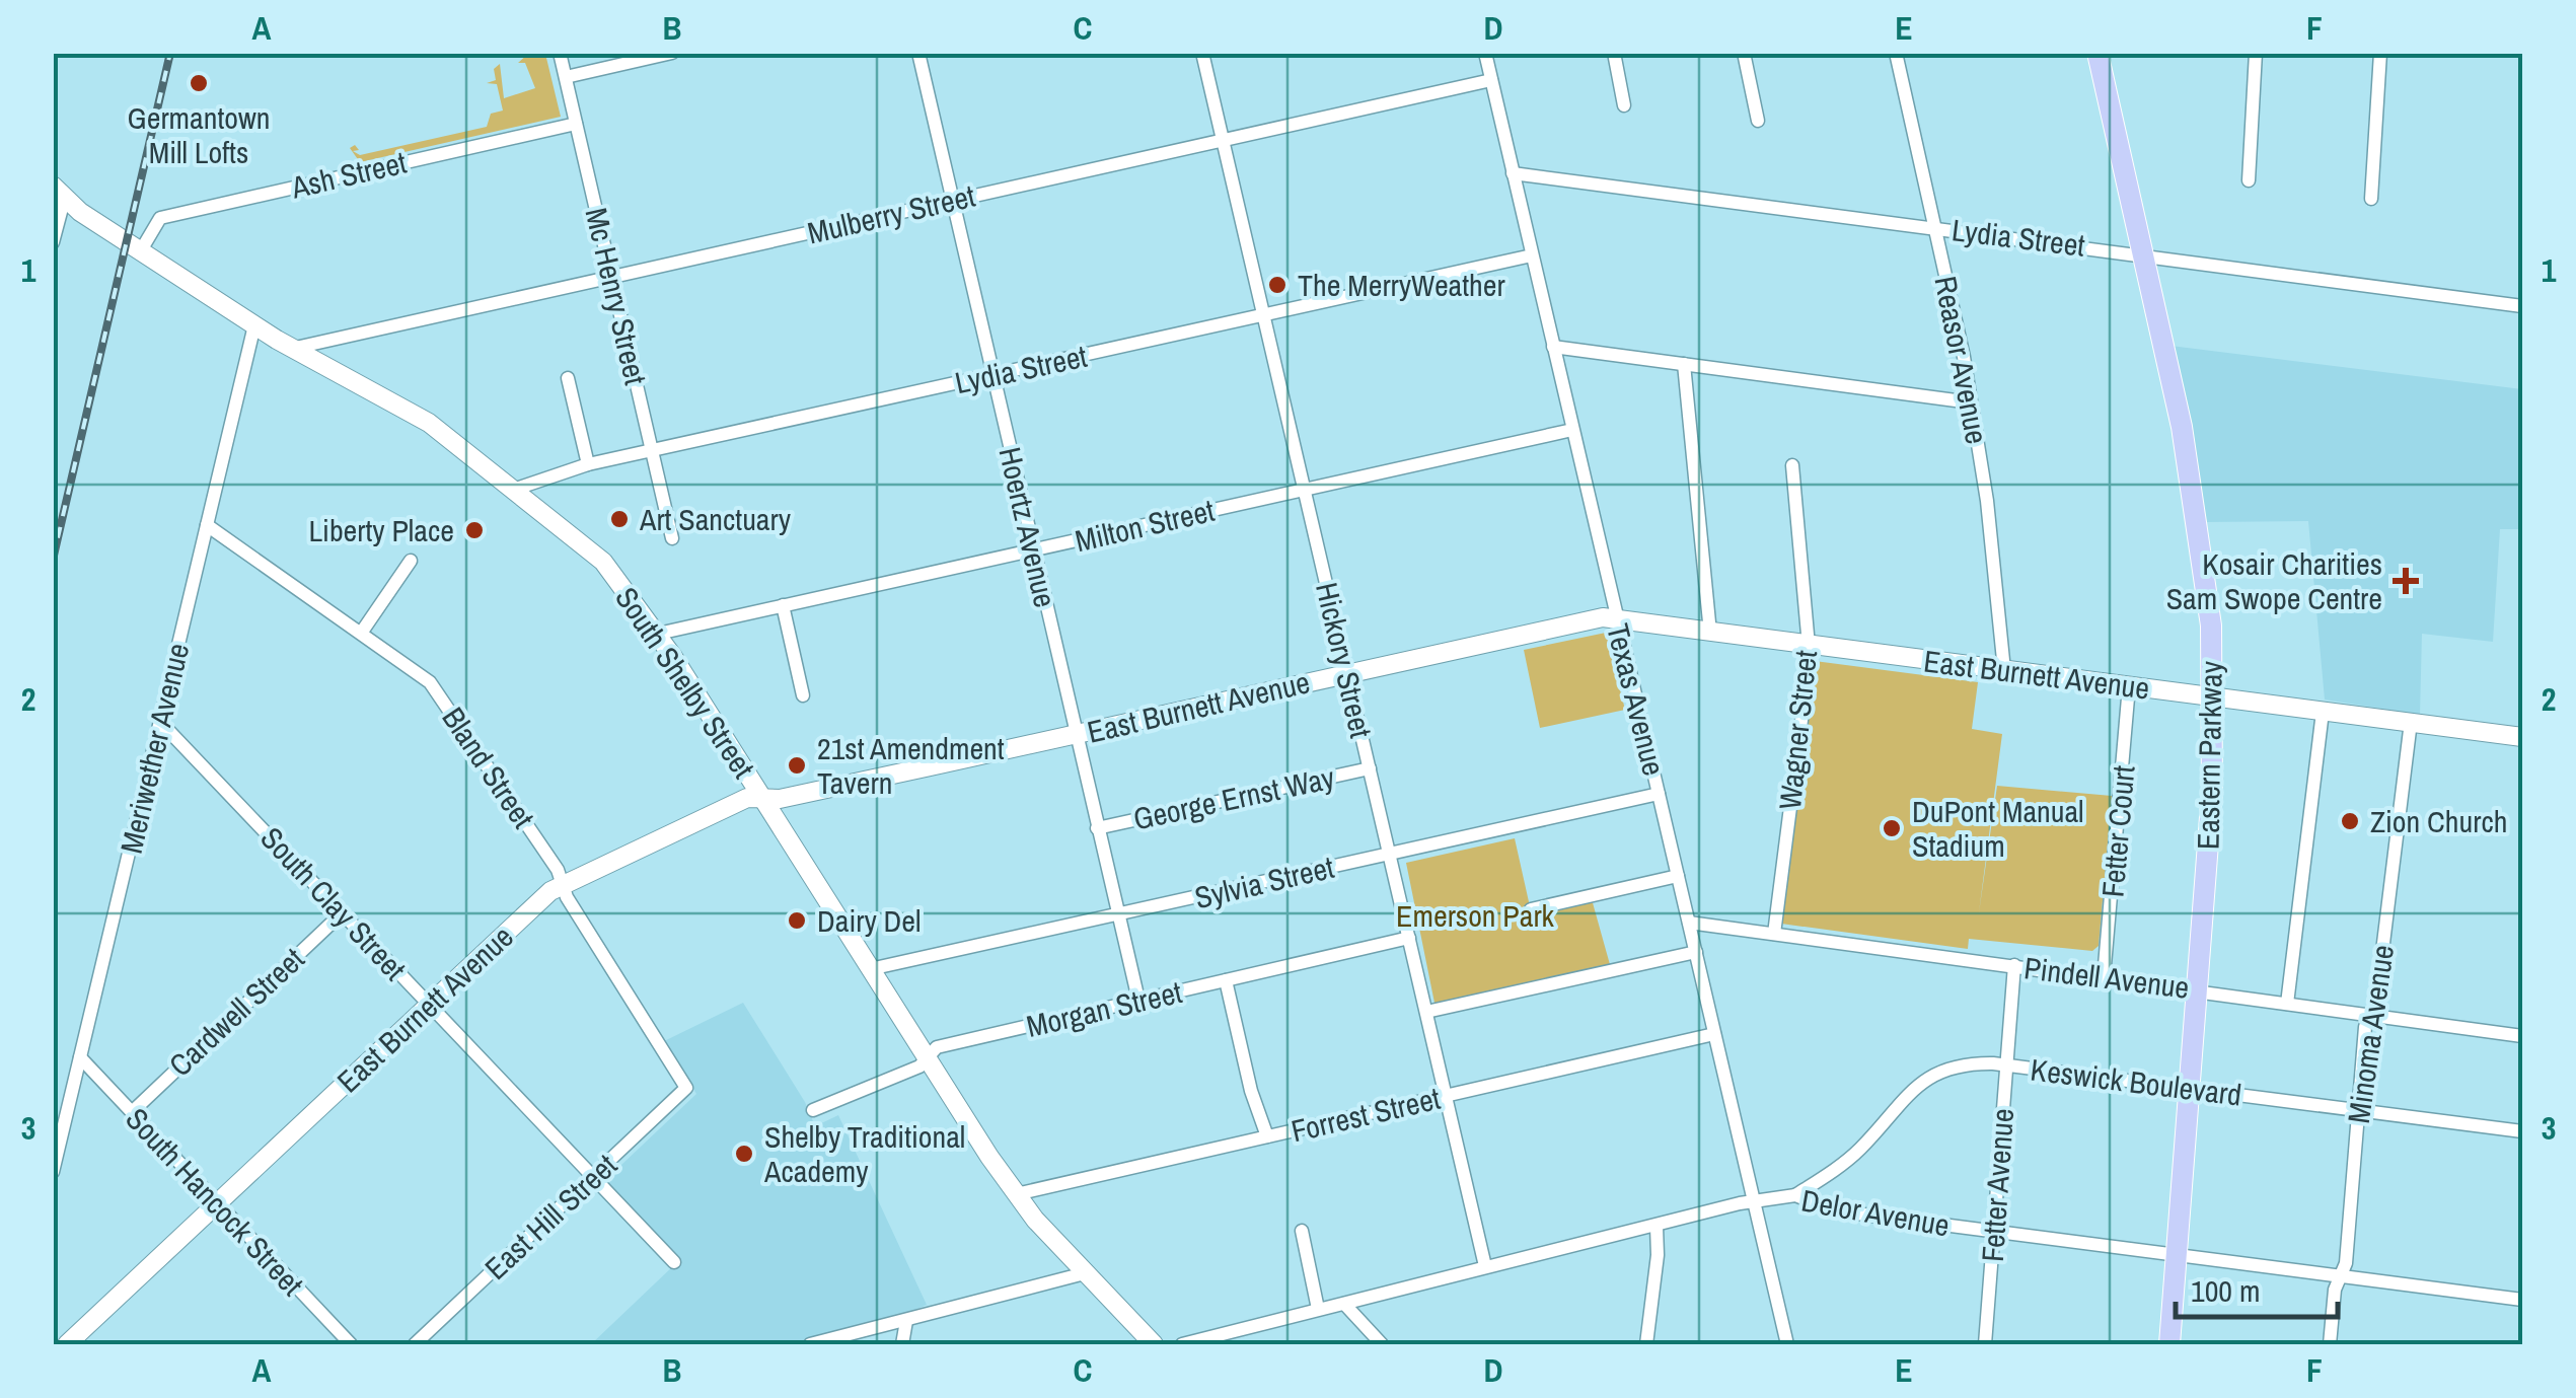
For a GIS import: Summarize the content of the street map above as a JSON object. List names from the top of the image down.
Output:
{
  "streets": {
    "main road": ["Eastern Parkway"],
    "street": [
      "Ash Street",
      "Mulberry Street",
      "Lydia Street",
      "Mc Henry Street",
      "Reasor Avenue",
      "Milton Street",
      "Hoertz Avenue",
      "Hickory Street",
      "East Burnett Avenue",
      "South Shelby Street",
      "Texas Avenue",
      "Wagner Street",
      "Meriwether Avenue",
      "Bland Street",
      "George Ernst Way",
      "Fetter Court",
      "Sylvia Street",
      "South Clay Street",
      "Pindell Avenue",
      "Morgan Street",
      "Cardwell Street",
      "Minoma Avenue",
      "Keswick Boulevard",
      "Forrest Street",
      "Fetter Avenue",
      "South Hancock Street",
      "Delor Avenue",
      "East Hill Street"
    ]
  },
  "crossings": [
    ["Ash Street", "Mc Henry Street"],
    ["Ash Street", "South Shelby Street"],
    ["Mulberry Street", "Mc Henry Street"],
    ["Mulberry Street", "Hoertz Avenue"],
    ["Mulberry Street", "Hickory Street"],
    ["Mulberry Street", "South Shelby Street"],
    ["Mulberry Street", "Texas Avenue"],
    ["Lydia Street", "Mc Henry Street"],
    ["Lydia Street", "Reasor Avenue"],
    ["Lydia Street", "Hoertz Avenue"],
    ["Lydia Street", "Hickory Street"],
    ["Lydia Street", "South Shelby Street"],
    ["Lydia Street", "Texas Avenue"],
    ["Lydia Street", "Eastern Parkway"],
    ["Reasor Avenue", "East Burnett Avenue"],
    ["Milton Street", "Hoertz Avenue"],
    ["Milton Street", "Hickory Street"],
    ["Milton Street", "South Shelby Street"],
    ["Milton Street", "Texas Avenue"],
    ["Hoertz Avenue", "East Burnett Avenue"],
    ["Hoertz Avenue", "George Ernst Way"],
    ["Hoertz Avenue", "Sylvia Street"],
    ["Hoertz Avenue", "Morgan Street"],
    ["Hickory Street", "East Burnett Avenue"],
    ["Hickory Street", "George Ernst Way"],
    ["Hickory Street", "Sylvia Street"],
    ["Hickory Street", "Morgan Street"],
    ["Hickory Street", "Forrest Street"],
    ["Hickory Street", "Delor Avenue"],
    ["East Burnett Avenue", "South Shelby Street"],
    ["East Burnett Avenue", "Texas Avenue"],
    ["East Burnett Avenue", "Wagner Street"],
    ["East Burnett Avenue", "Eastern Parkway"],
    ["East Burnett Avenue", "Bland Street"],
    ["East Burnett Avenue", "Fetter Court"],
    ["East Burnett Avenue", "South Clay Street"],
    ["East Burnett Avenue", "Minoma Avenue"],
    ["East Burnett Avenue", "South Hancock Street"],
    ["South Shelby Street", "Meriwether Avenue"],
    ["South Shelby Street", "Sylvia Street"],
    ["South Shelby Street", "Morgan Street"],
    ["South Shelby Street", "Forrest Street"],
    ["Texas Avenue", "Sylvia Street"],
    ["Texas Avenue", "Pindell Avenue"],
    ["Texas Avenue", "Forrest Street"],
    ["Texas Avenue", "Delor Avenue"],
    ["Wagner Street", "Pindell Avenue"],
    ["Meriwether Avenue", "Bland Street"],
    ["Meriwether Avenue", "South Clay Street"],
    ["Meriwether Avenue", "South Hancock Street"],
    ["Eastern Parkway", "Pindell Avenue"],
    ["Eastern Parkway", "Keswick Boulevard"],
    ["Eastern Parkway", "Delor Avenue"],
    ["Bland Street", "East Hill Street"],
    ["Fetter Court", "Pindell Avenue"],
    ["South Clay Street", "Cardwell Street"],
    ["South Clay Street", "East Hill Street"],
    ["Pindell Avenue", "Minoma Avenue"],
    ["Pindell Avenue", "Fetter Avenue"],
    ["Cardwell Street", "South Hancock Street"],
    ["Minoma Avenue", "Keswick Boulevard"],
    ["Minoma Avenue", "Delor Avenue"],
    ["Keswick Boulevard", "Fetter Avenue"],
    ["Keswick Boulevard", "Delor Avenue"],
    ["Fetter Avenue", "Delor Avenue"]
  ],
  "parks": ["Emerson Park"],
  "places": {
    "other": [
      "Germantown Mill Lofts",
      "The MerryWeather",
      "Art Sanctuary",
      "Liberty Place",
      "21st Amendment Tavern",
      "Zion Church",
      "DuPont Manual Stadium",
      "Dairy Del",
      "Shelby Traditional Academy"
    ],
    "health": ["Kosair Charities Sam Swope Centre"]
  },
  "scale_bar": "100 m",
  "grid": {
    "columns": [
      "A",
      "B",
      "C",
      "D",
      "E",
      "F"
    ],
    "rows": ["1", "2", "3"]
  }
}
